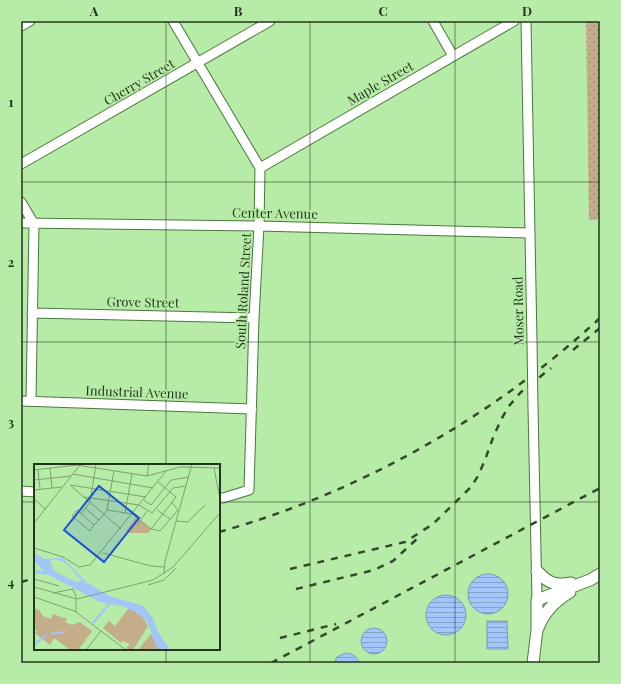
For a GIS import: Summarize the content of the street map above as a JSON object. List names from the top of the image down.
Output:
{
  "streets": {
    "street": [
      "Cherry Street",
      "Maple Street",
      "Center Avenue",
      "South Roland Street",
      "Grove Street",
      "Moser Road",
      "Industrial Avenue"
    ]
  },
  "crossings": [
    ["Maple Street", "South Roland Street"],
    ["Center Avenue", "South Roland Street"],
    ["Center Avenue", "Moser Road"],
    ["South Roland Street", "Grove Street"],
    ["South Roland Street", "Industrial Avenue"]
  ],
  "grid": {
    "columns": [
      "A",
      "B",
      "C",
      "D"
    ],
    "rows": [
      "1",
      "2",
      "3",
      "4"
    ]
  }
}
